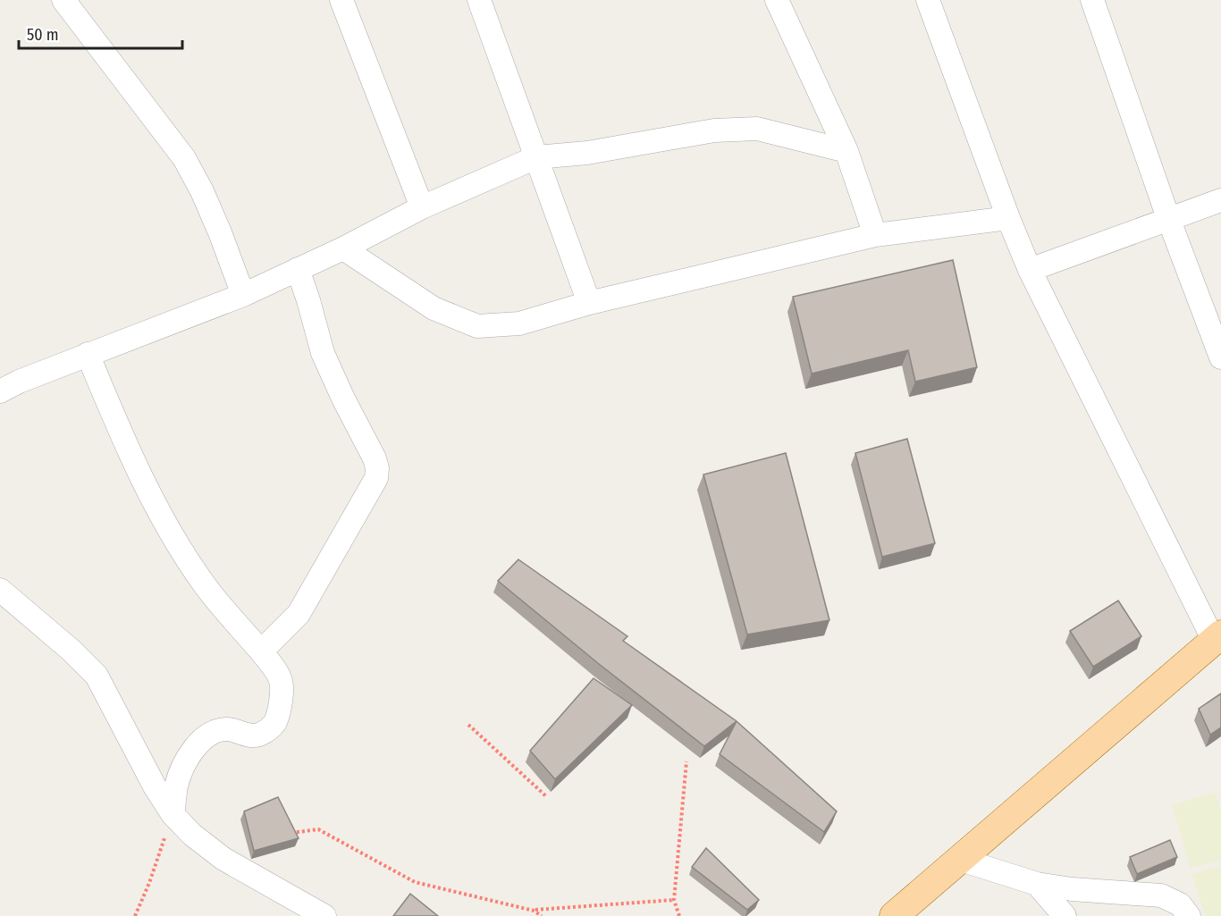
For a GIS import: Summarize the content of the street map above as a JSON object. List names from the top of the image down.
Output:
{
  "scale_bar": "50 m"
}
